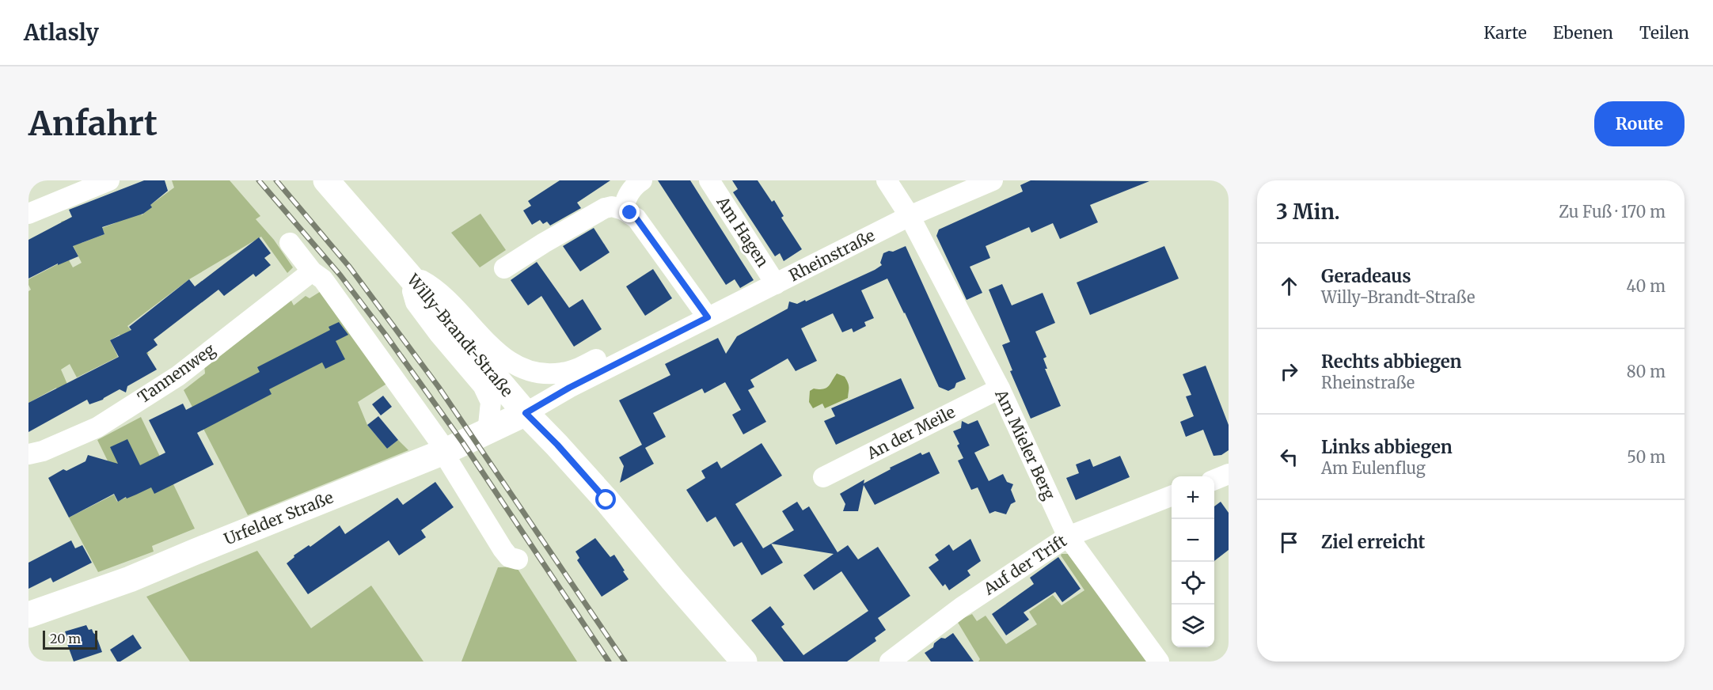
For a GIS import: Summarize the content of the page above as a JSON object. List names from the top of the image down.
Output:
{
  "streets": {
    "main road": ["Willy-Brandt-Straße", "Urfelder Straße"],
    "street": [
      "Am Hagen",
      "Rheinstraße",
      "Tannenweg",
      "An der Meile",
      "Am Mieler Berg",
      "Auf der Trift"
    ]
  },
  "crossings": [
    ["Am Hagen", "Rheinstraße"],
    ["Rheinstraße", "Willy-Brandt-Straße"],
    ["Rheinstraße", "Am Mieler Berg"],
    ["Rheinstraße", "Urfelder Straße"],
    ["Willy-Brandt-Straße", "Urfelder Straße"],
    ["An der Meile", "Am Mieler Berg"],
    ["Am Mieler Berg", "Auf der Trift"]
  ],
  "scale_bar": "20 m",
  "page": {
    "header": "Atlasly",
    "nav": ["Karte", "Ebenen", "Teilen"],
    "buttons": "Route",
    "title": "Anfahrt",
    "heading": ["3 Min.", "Zu Fuß · 170 m"],
    "list": [
      ["Geradeaus", "Willy-Brandt-Straße", "40 m"],
      ["Rechts abbiegen", "Rheinstraße", "80 m"],
      ["Links abbiegen", "Am Eulenflug", "50 m"],
      "Ziel erreicht"
    ],
    "map_buttons": ["+", "−"],
    "scale": "20 m"
  }
}
